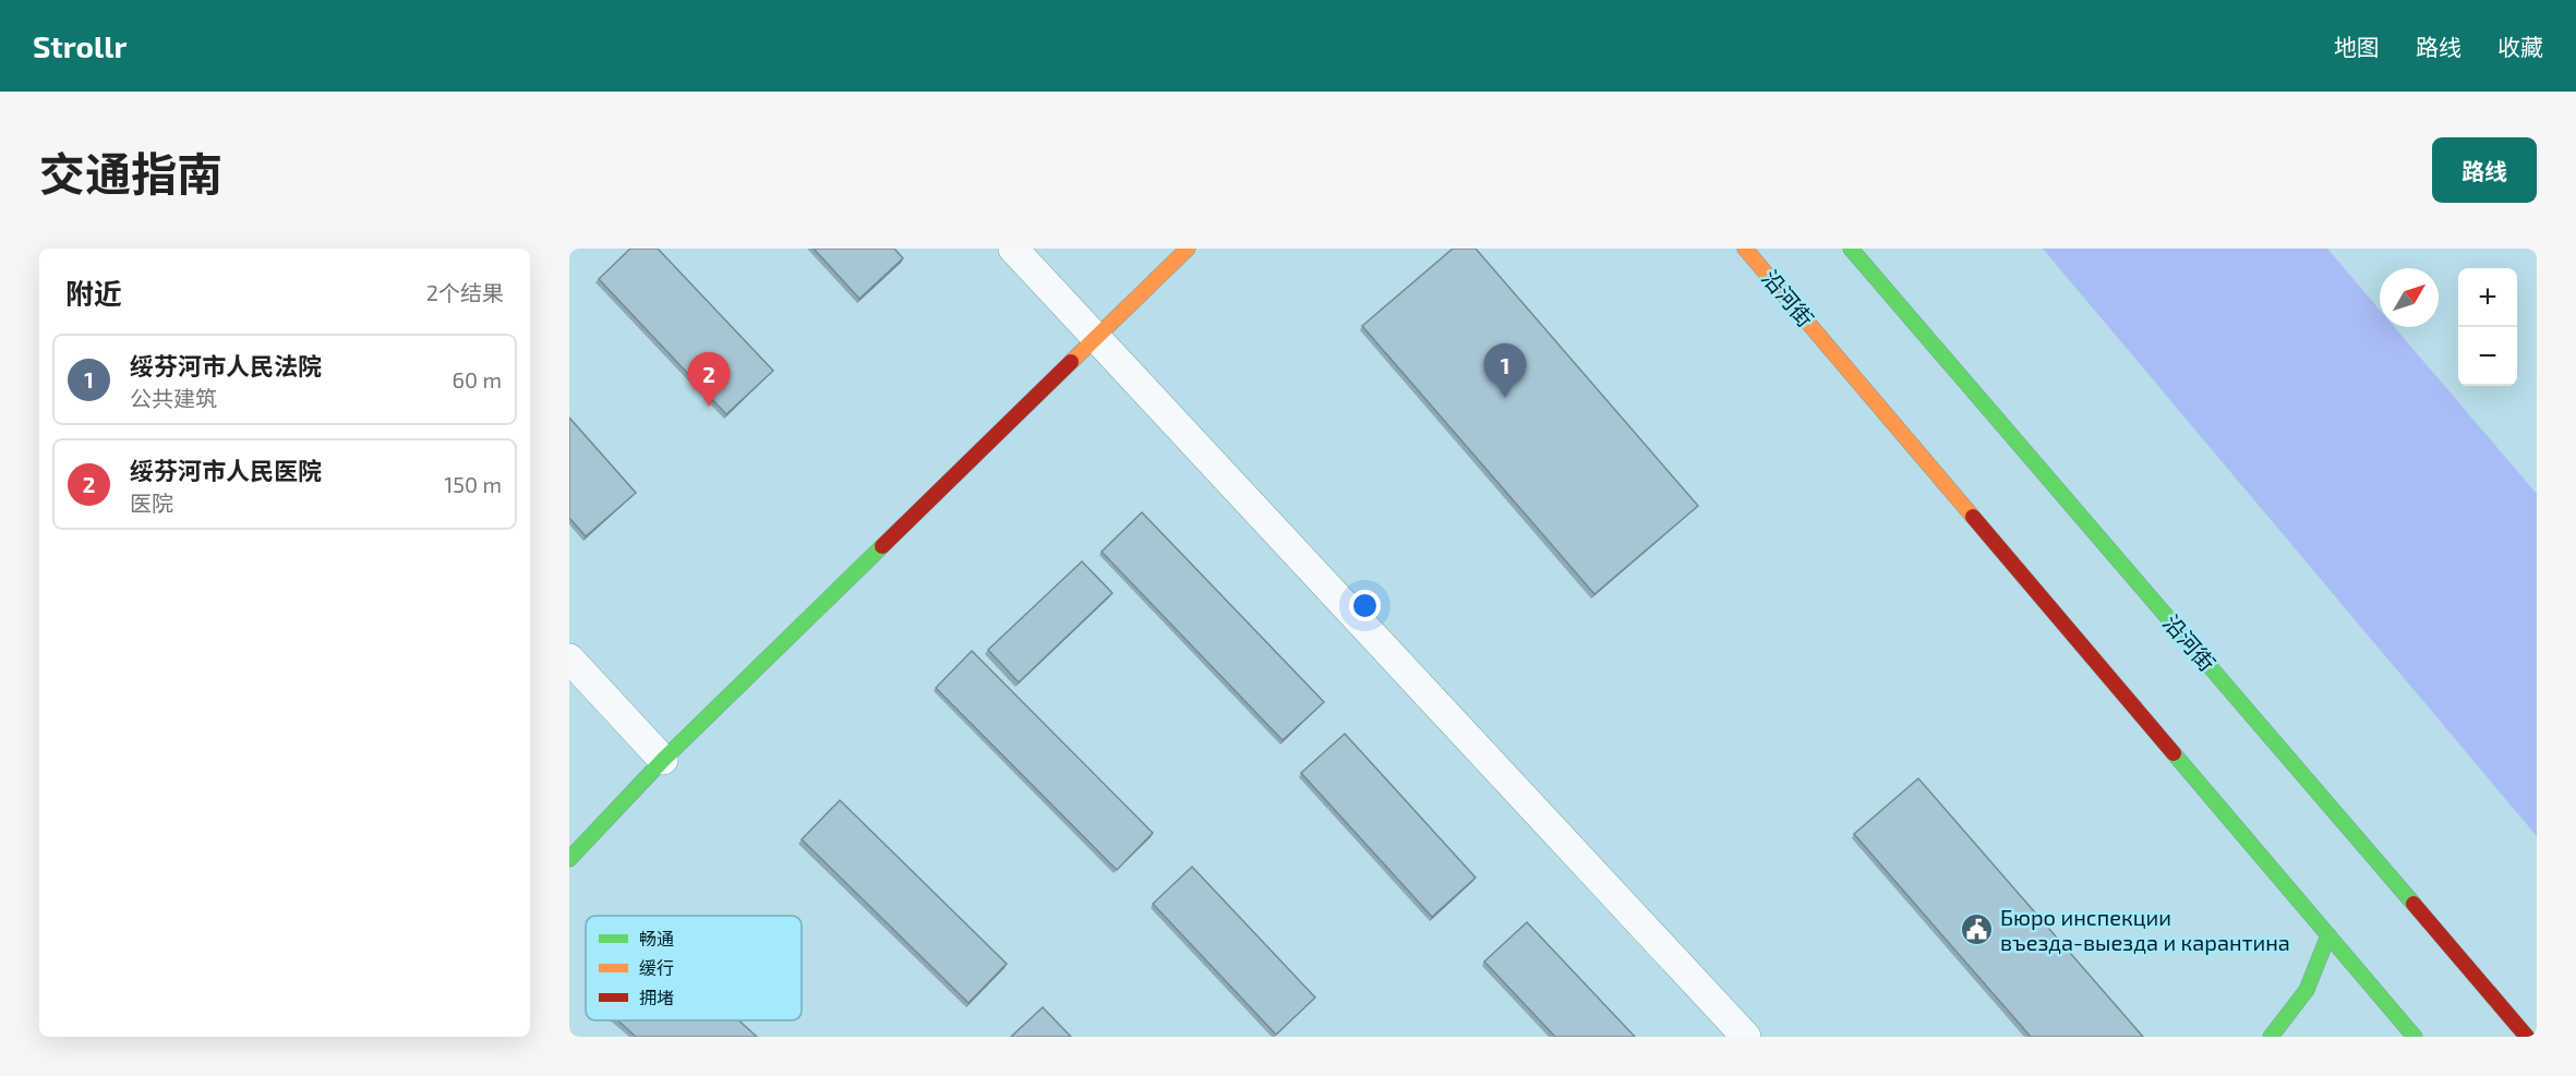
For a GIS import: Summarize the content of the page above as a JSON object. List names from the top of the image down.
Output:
{
  "streets": {
    "main road": ["沿河街"]
  },
  "places": {
    "public building": ["Бюро инспекции въезда-выезда и карантина"]
  },
  "legend": ["畅通", "缓行", "拥堵"],
  "north": "top right",
  "page": {
    "header": "Strollr",
    "nav": ["地图", "路线", "收藏"],
    "title": "交通指南",
    "buttons": "路线",
    "heading": ["附近", "2个结果"],
    "map_buttons": ["+", "−"],
    "list": [
      {
        "mark": "1",
        "name": "绥芬河市人民法院",
        "note": "公共建筑",
        "value": "60 m"
      },
      {
        "mark": "2",
        "name": "绥芬河市人民医院",
        "note": "医院",
        "value": "150 m"
      }
    ],
    "pins": ["1", "2"]
  }
}
